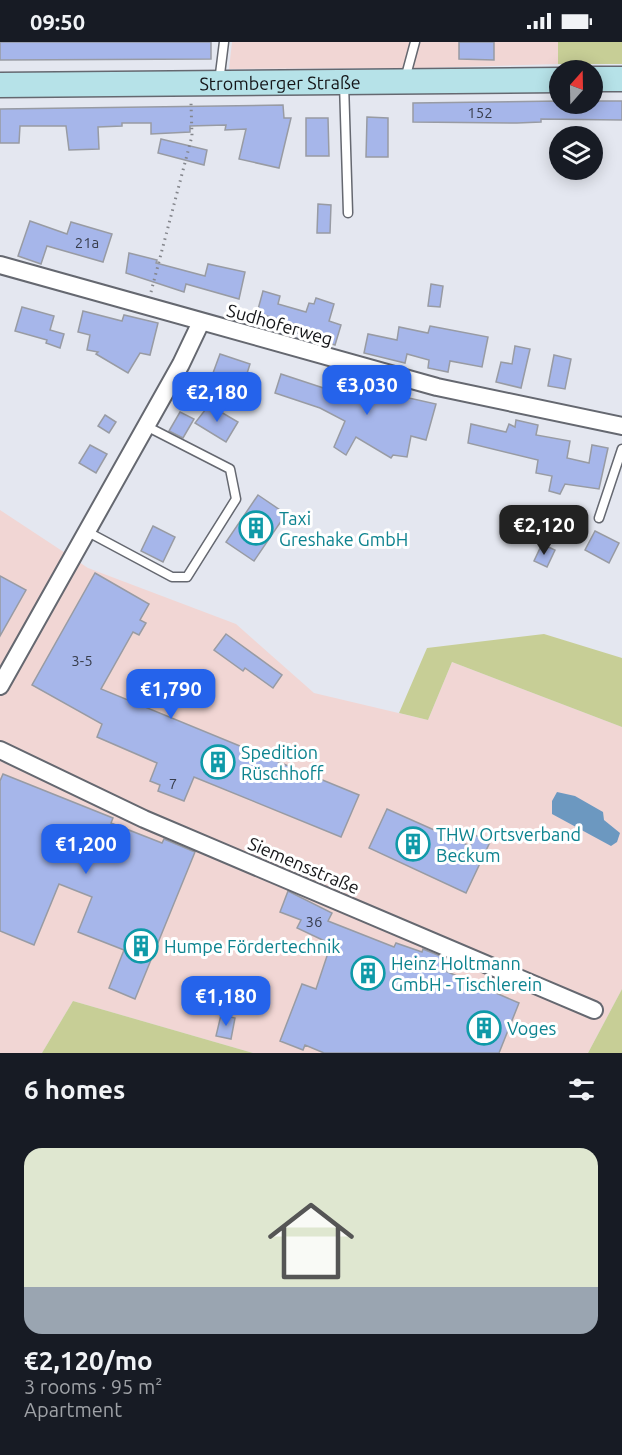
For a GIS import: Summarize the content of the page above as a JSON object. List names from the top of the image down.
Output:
{
  "streets": {
    "main road": ["Stromberger Straße"],
    "street": ["Sudhoferweg", "Siemensstraße"]
  },
  "places": {
    "building": [
      "Taxi Greshake GmbH",
      "Spedition Rüschhoff",
      "THW Ortsverband Beckum",
      "Humpe Fördertechnik",
      "Heinz Holtmann GmbH - Tischlerein",
      "Voges"
    ]
  },
  "house_numbers": [
    "152",
    "21a",
    "3-5",
    "7",
    "36"
  ],
  "north": "top",
  "page": {
    "status": "09:50",
    "price": [
      "€3,030",
      "€2,180",
      "€2,120",
      "€1,790",
      "€1,200",
      "€1,180"
    ],
    "heading": "6 homes",
    "list": [
      {
        "name": "€2,120/mo",
        "note": "3 rooms · 95 m² · Apartment"
      }
    ]
  }
}
